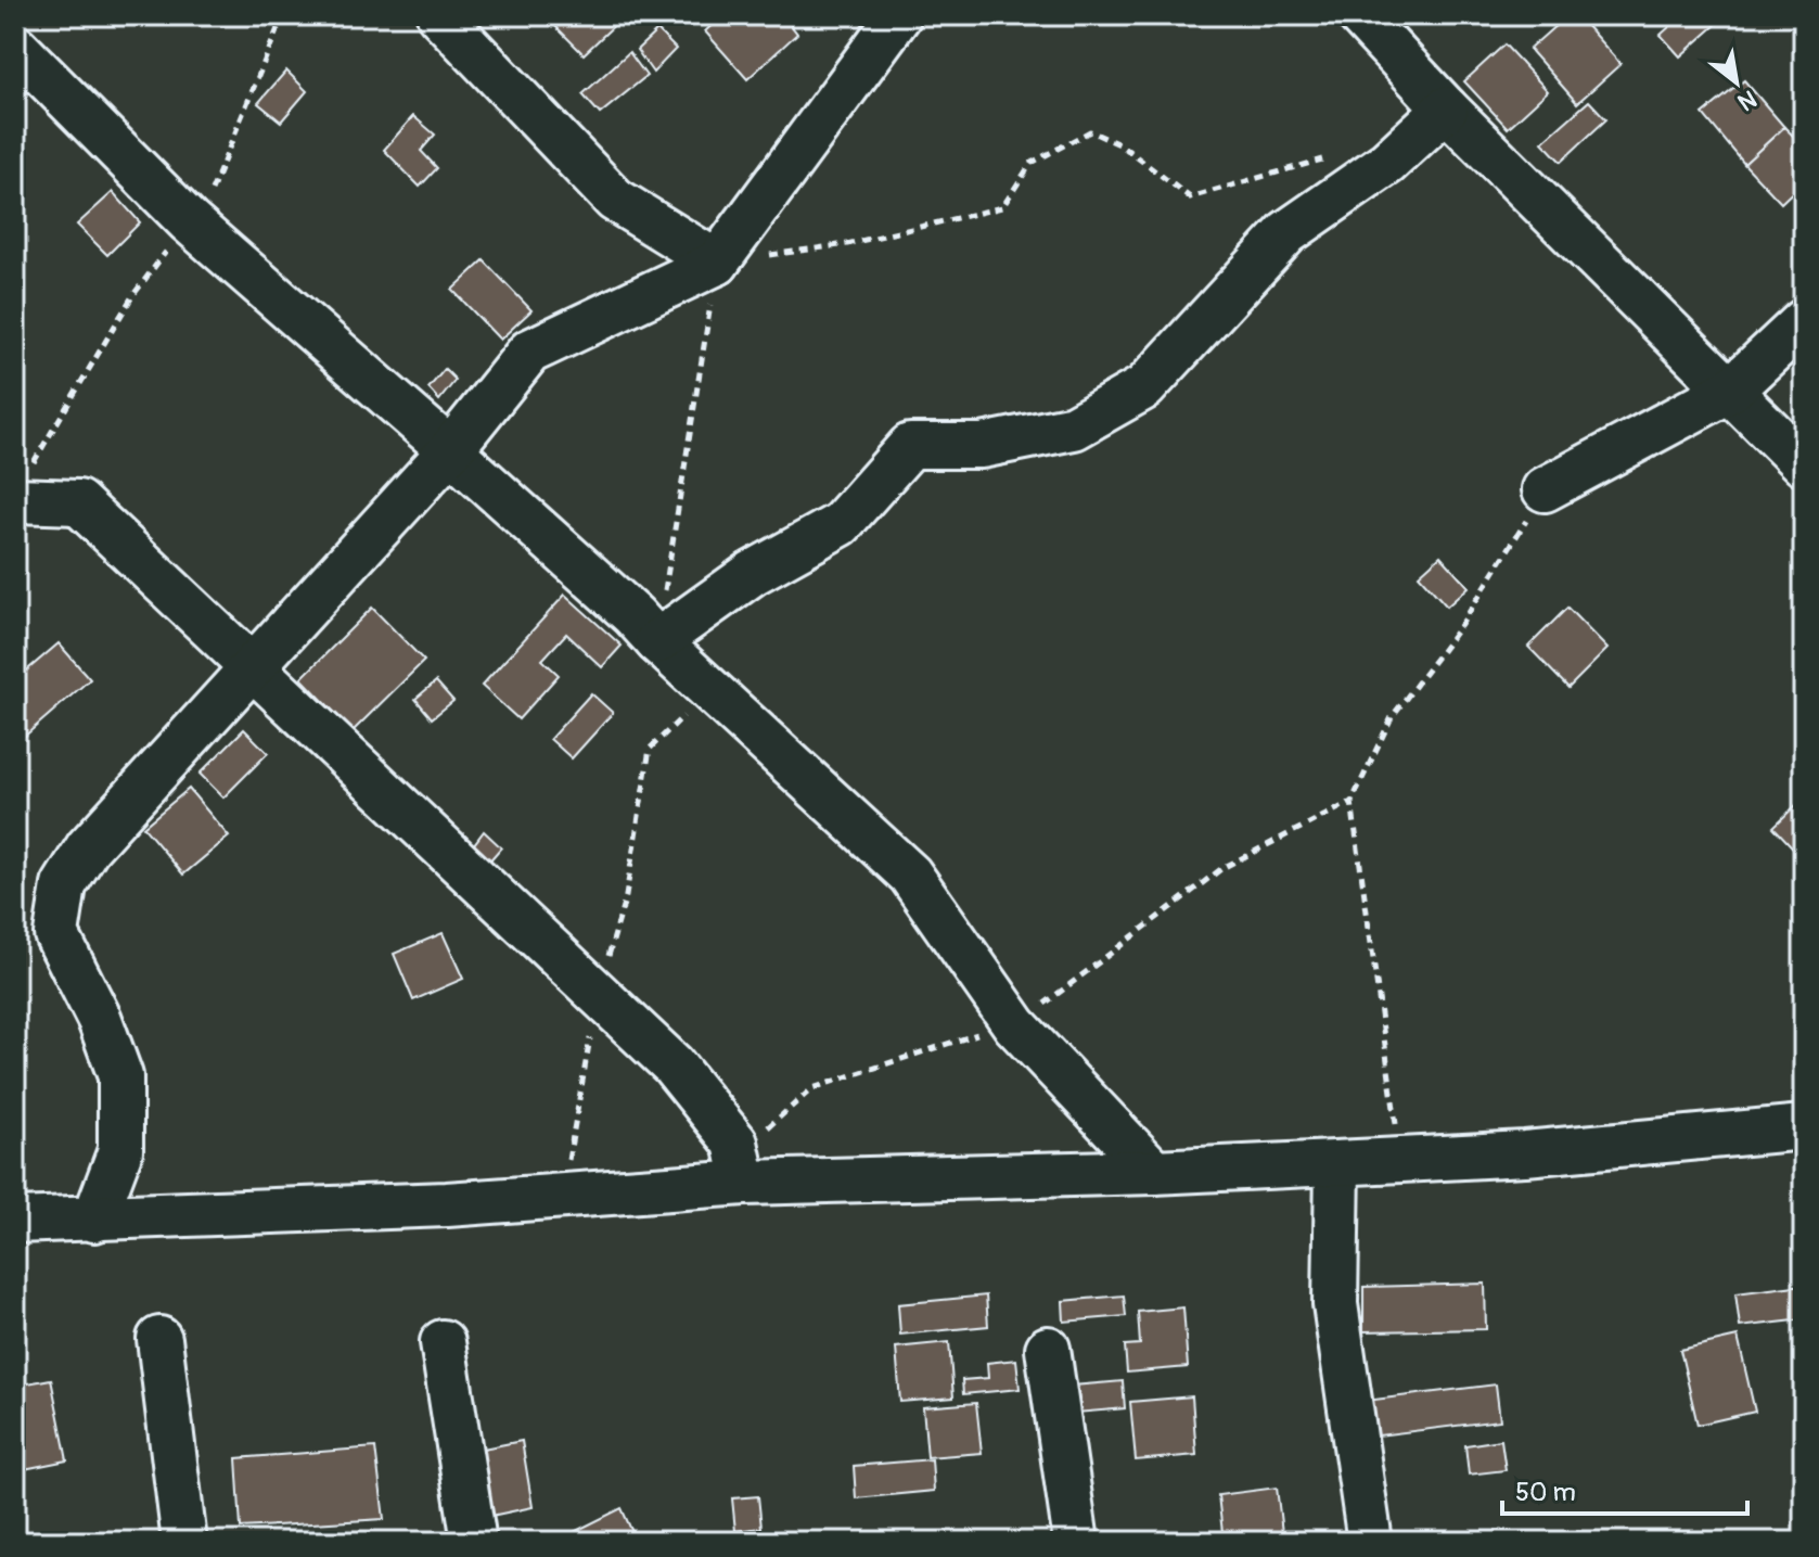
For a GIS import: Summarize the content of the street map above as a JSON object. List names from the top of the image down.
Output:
{
  "scale_bar": "50 m",
  "north": "bottom right"
}
